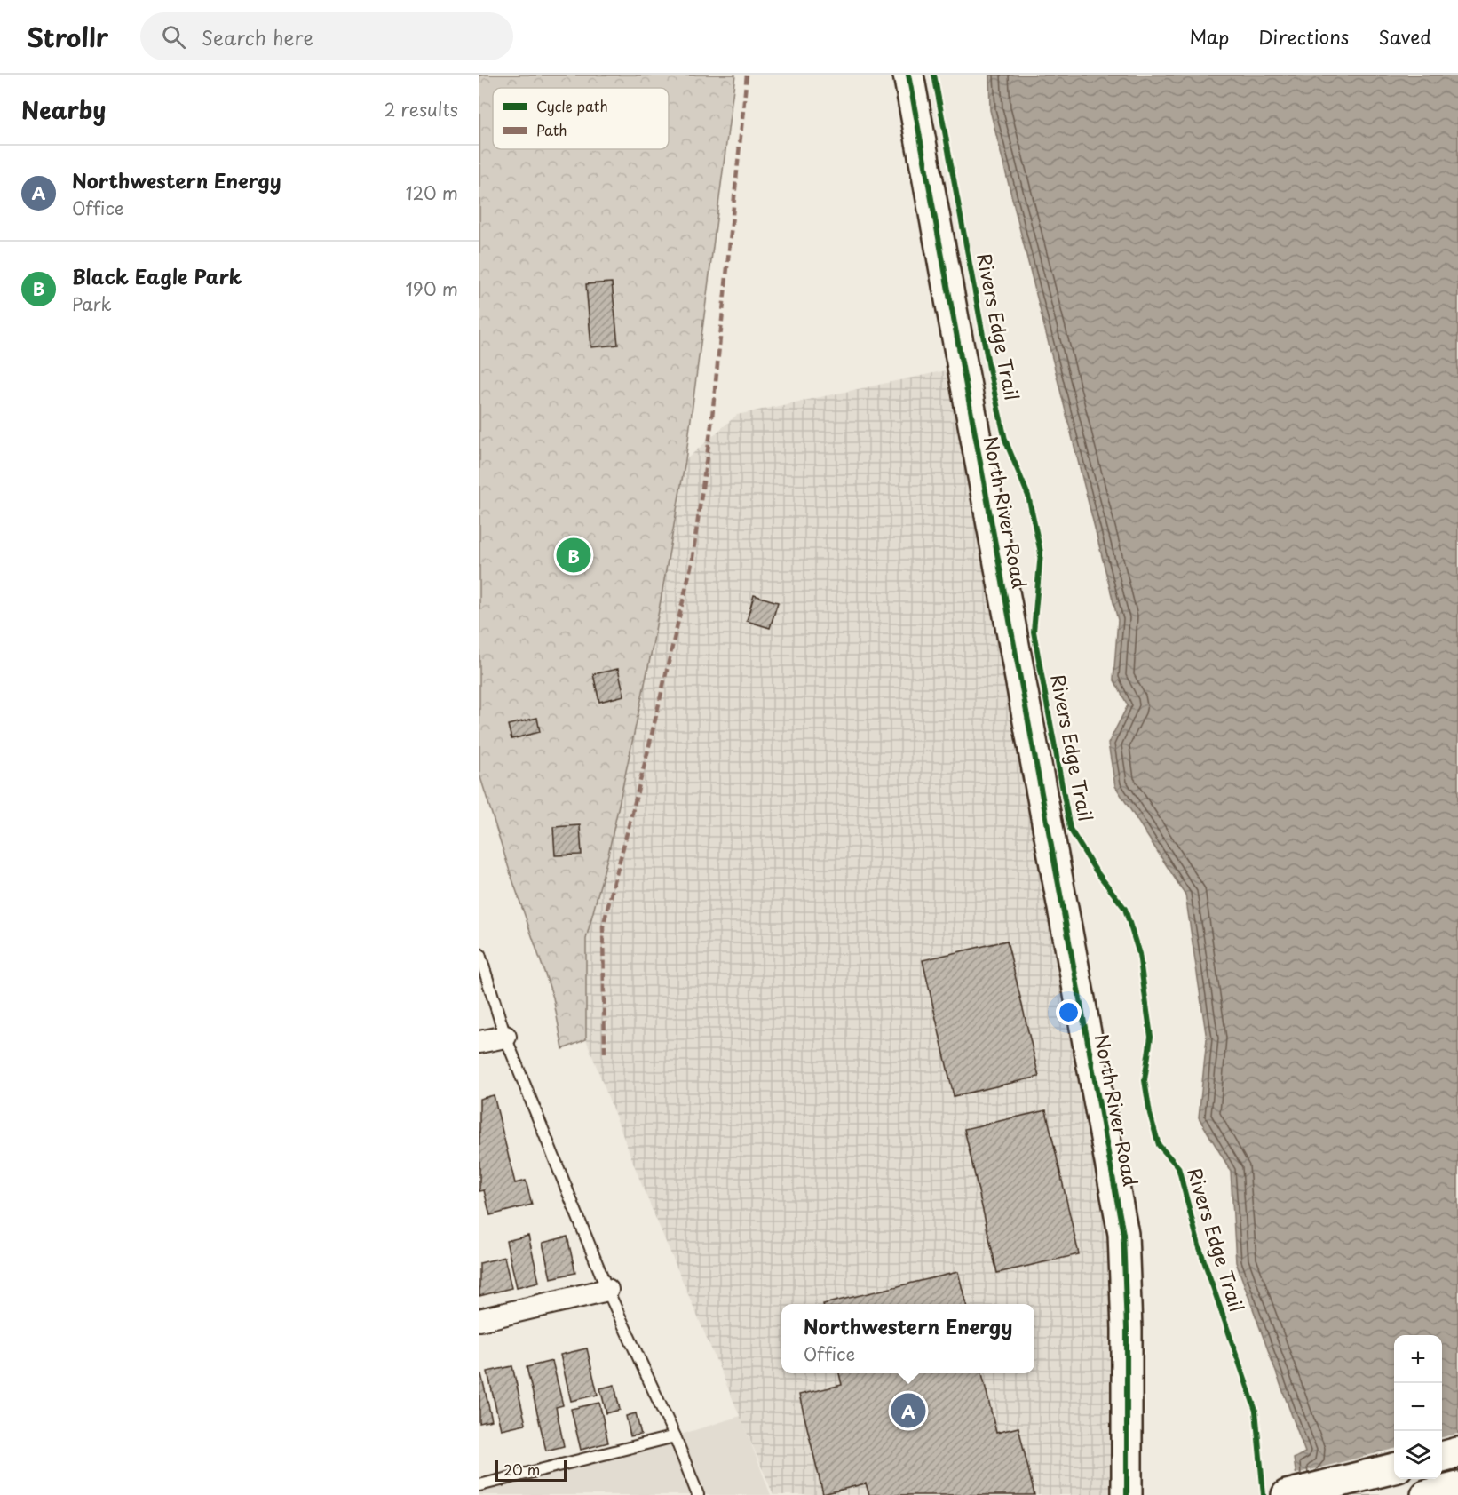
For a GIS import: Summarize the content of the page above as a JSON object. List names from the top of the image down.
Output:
{
  "streets": {
    "street": ["North River Road"],
    "cycle path": ["Rivers Edge Trail"]
  },
  "legend": ["Cycle path", "Path"],
  "scale_bar": "20 m",
  "page": {
    "header": "Strollr",
    "search": "Search here",
    "nav": ["Map", "Directions", "Saved"],
    "heading": ["Nearby", "2 results"],
    "list": [
      {
        "mark": "A",
        "name": "Northwestern Energy",
        "note": "Office",
        "value": "120 m"
      },
      {
        "mark": "B",
        "name": "Black Eagle Park",
        "note": "Park",
        "value": "190 m"
      }
    ],
    "pins": ["B", "A"],
    "popup": ["Northwestern Energy", "Office"],
    "map_buttons": ["+", "−"],
    "scale": "20 m"
  }
}
